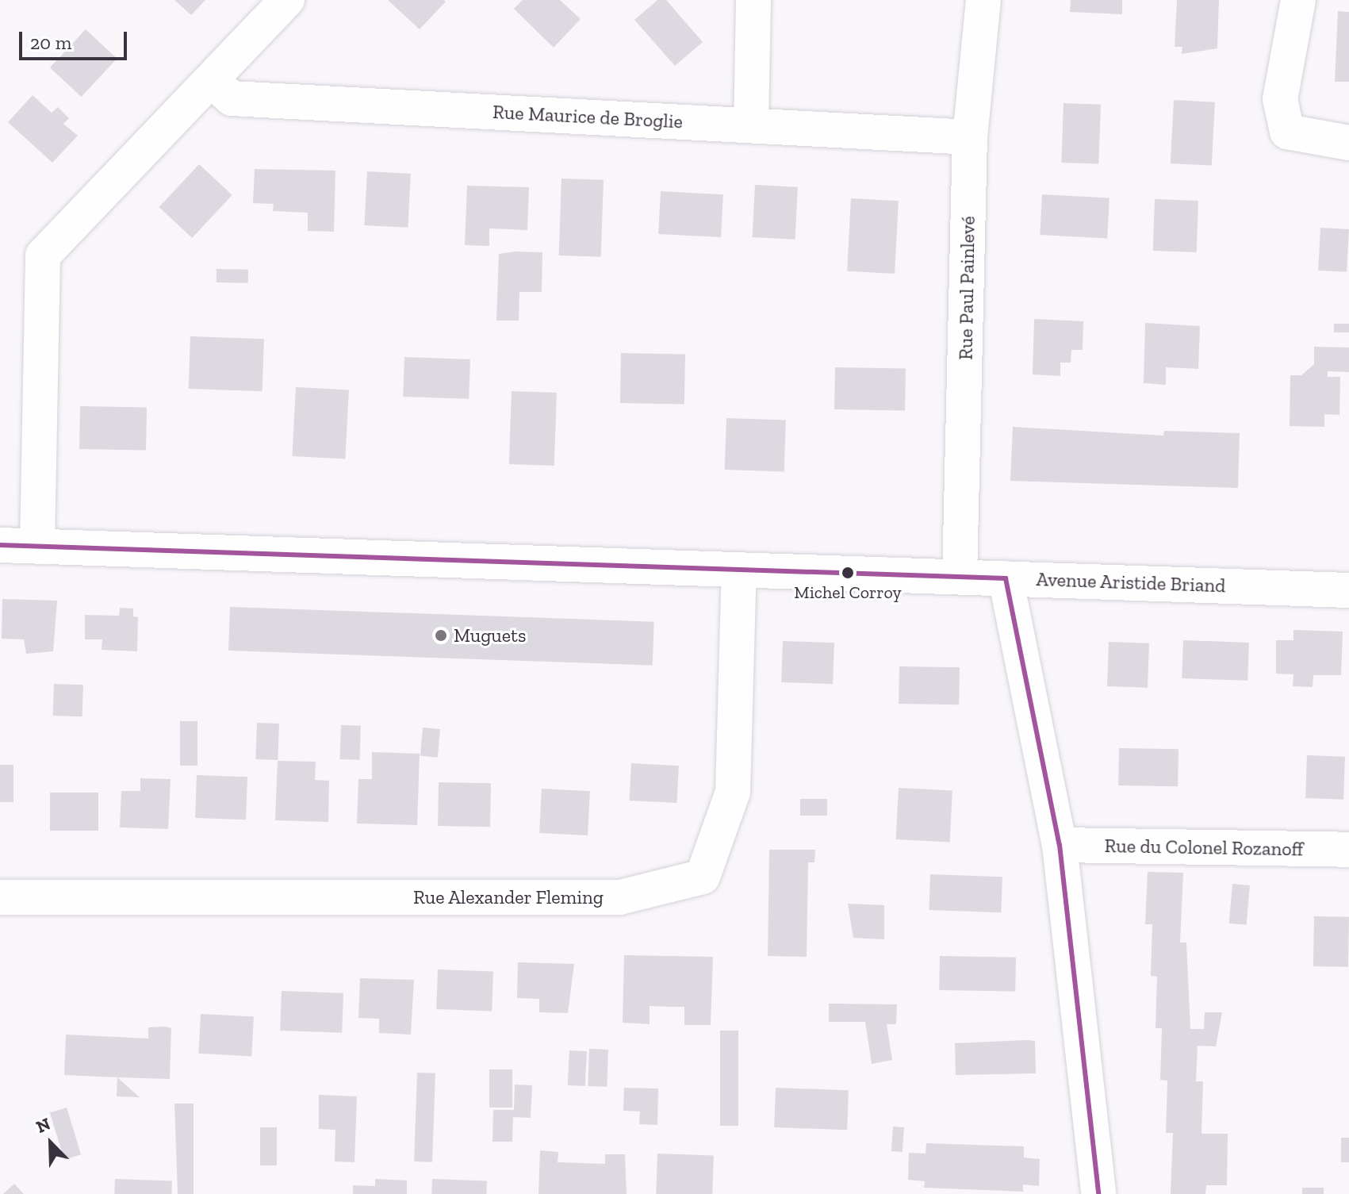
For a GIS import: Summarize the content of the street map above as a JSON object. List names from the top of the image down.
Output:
{
  "streets": {
    "street": [
      "Rue Maurice de Broglie",
      "Rue Paul Painlevé",
      "Avenue Aristide Briand",
      "Rue du Colonel Rozanoff",
      "Rue Alexander Fleming"
    ]
  },
  "crossings": [
    ["Rue Maurice de Broglie", "Rue Paul Painlevé"],
    ["Rue Paul Painlevé", "Avenue Aristide Briand"],
    ["Avenue Aristide Briand", "Rue Alexander Fleming"]
  ],
  "places": ["Michel Corroy", "Muguets"],
  "scale_bar": "20 m",
  "north": "top left"
}
